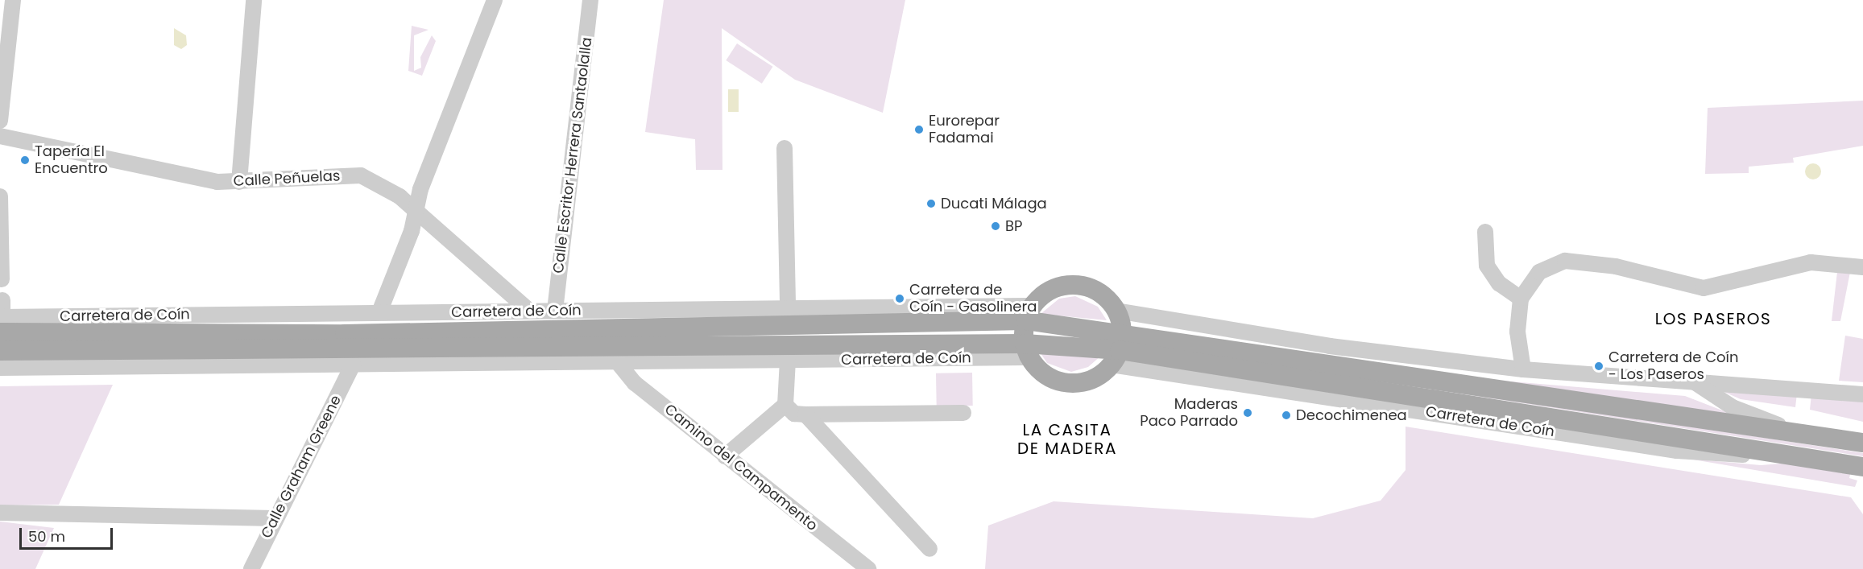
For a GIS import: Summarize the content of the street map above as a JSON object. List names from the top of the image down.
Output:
{
  "streets": {
    "main road": ["Carretera de Coín"],
    "street": [
      "Calle Escritor Herrera Santaolalla",
      "Calle Peñuelas",
      "Calle Graham Greene",
      "Camino del Campamento"
    ]
  },
  "crossings": [
    ["Calle Escritor Herrera Santaolalla", "Carretera de Coín"],
    ["Calle Peñuelas", "Carretera de Coín"],
    ["Carretera de Coín", "Calle Graham Greene"],
    ["Carretera de Coín", "Camino del Campamento"]
  ],
  "districts": ["LOS PASEROS", "LA CASITA DE MADERA"],
  "places": [
    "Eurorepar Fadamai",
    "Tapería El Encuentro",
    "Ducati Málaga",
    "BP",
    "Carretera de Coín - Gasolinera",
    "Carretera de Coín - Los Paseros",
    "Maderas Paco Parrado",
    "Decochimenea"
  ],
  "scale_bar": "50 m"
}
